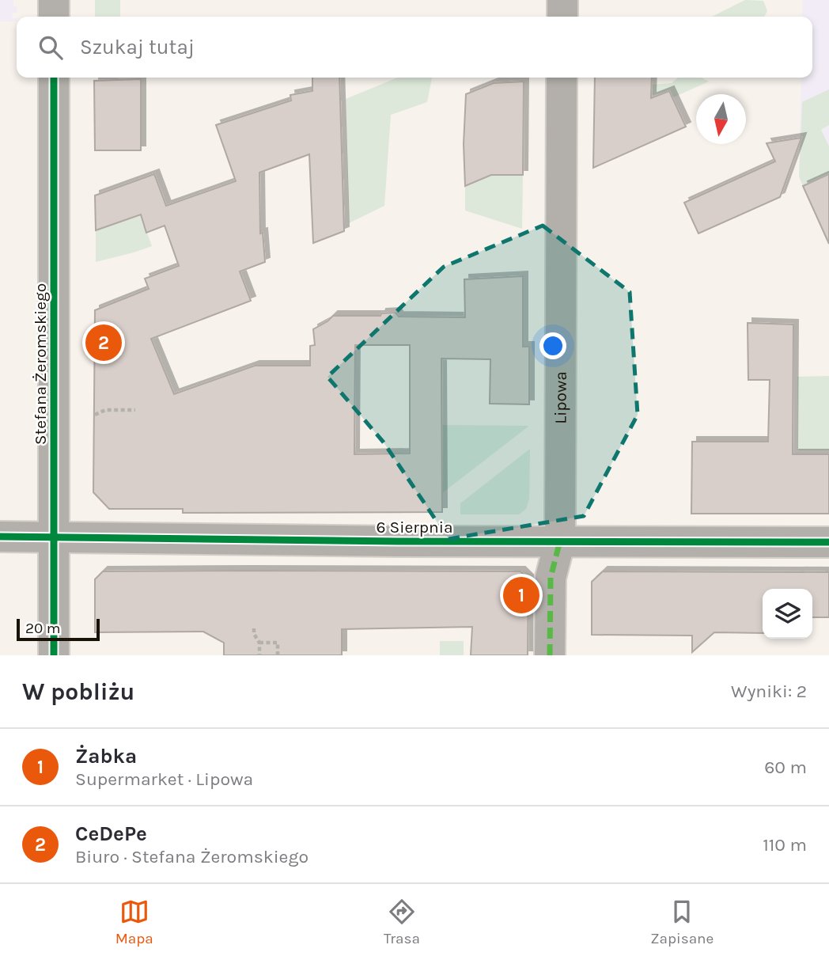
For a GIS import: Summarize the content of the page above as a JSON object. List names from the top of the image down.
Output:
{
  "streets": {
    "street": ["Stefana Żeromskiego", "Lipowa", "6 Sierpnia"]
  },
  "crossings": [
    ["Stefana Żeromskiego", "6 Sierpnia"],
    ["Lipowa", "6 Sierpnia"]
  ],
  "scale_bar": "20 m",
  "north": "bottom",
  "page": {
    "search": "Szukaj tutaj",
    "pins": ["2", "1"],
    "scale": "20 m",
    "heading": ["W pobliżu", "Wyniki: 2"],
    "list": [
      {
        "mark": "1",
        "name": "Żabka",
        "note": "Supermarket · Lipowa",
        "value": "60 m"
      },
      {
        "mark": "2",
        "name": "CeDePe",
        "note": "Biuro · Stefana Żeromskiego",
        "value": "110 m"
      }
    ],
    "nav": ["Mapa", "Trasa", "Zapisane"]
  }
}
